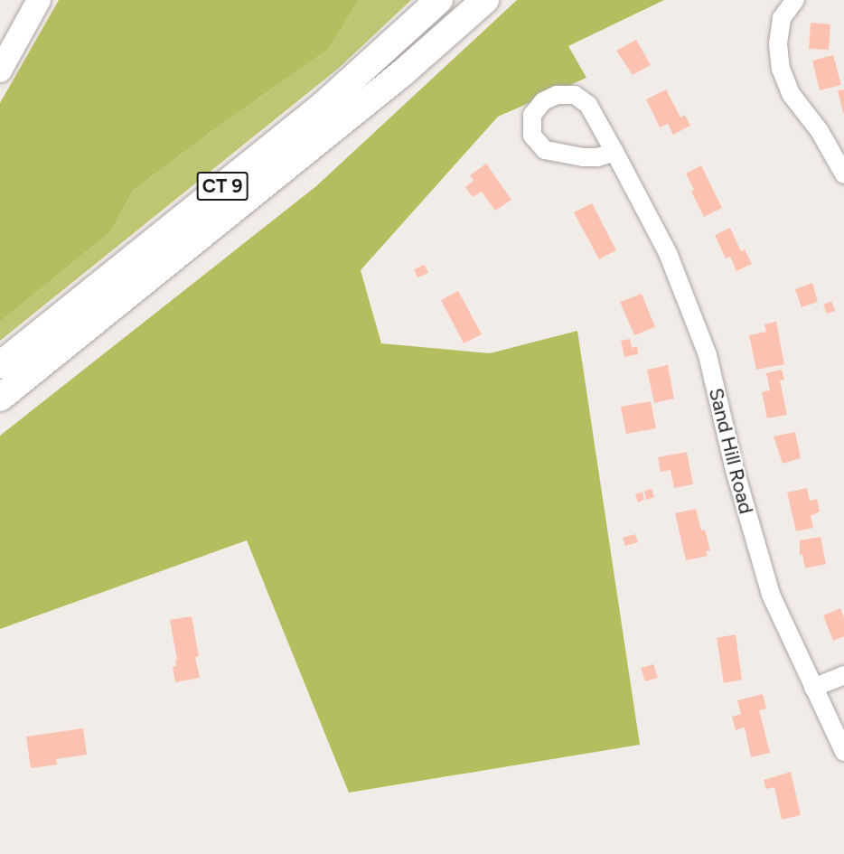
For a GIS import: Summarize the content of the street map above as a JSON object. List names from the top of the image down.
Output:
{
  "streets": {
    "highway": ["CT 9"],
    "street": ["Sand Hill Road"]
  }
}
